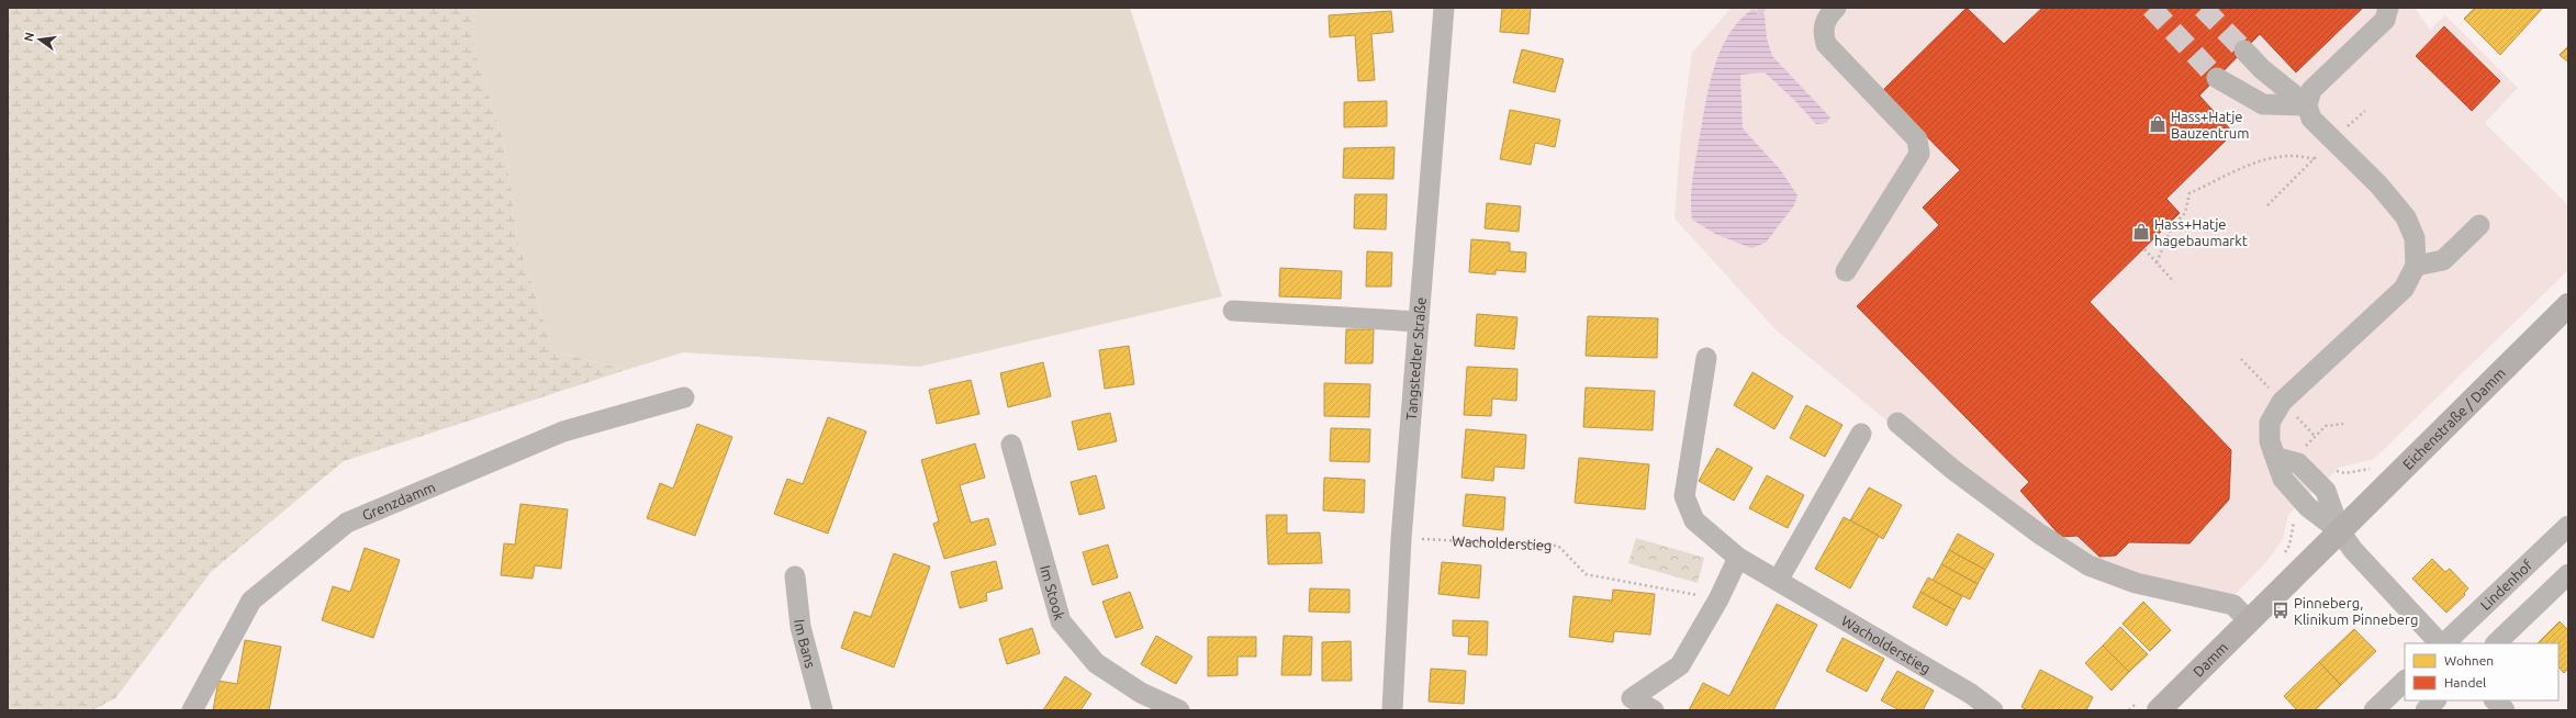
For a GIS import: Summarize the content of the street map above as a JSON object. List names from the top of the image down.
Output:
{
  "streets": {
    "main road": ["Eichenstraße / Damm", "Damm"],
    "street": [
      "Tangstedter Straße",
      "Grenzdamm",
      "Wacholderstieg",
      "Lindenhof",
      "Im Stook",
      "Im Bans"
    ]
  },
  "crossings": [
    ["Tangstedter Straße", "Wacholderstieg"],
    ["Eichenstraße / Damm", "Lindenhof"],
    ["Eichenstraße / Damm", "Damm"]
  ],
  "places": {
    "shop": ["Hass+Hatje Bauzentrum", "Hass+Hatje hagebaumarkt"],
    "bus stop": ["Pinneberg, Klinikum Pinneberg"]
  },
  "legend": ["Wohnen", "Handel"],
  "north": "left"
}
